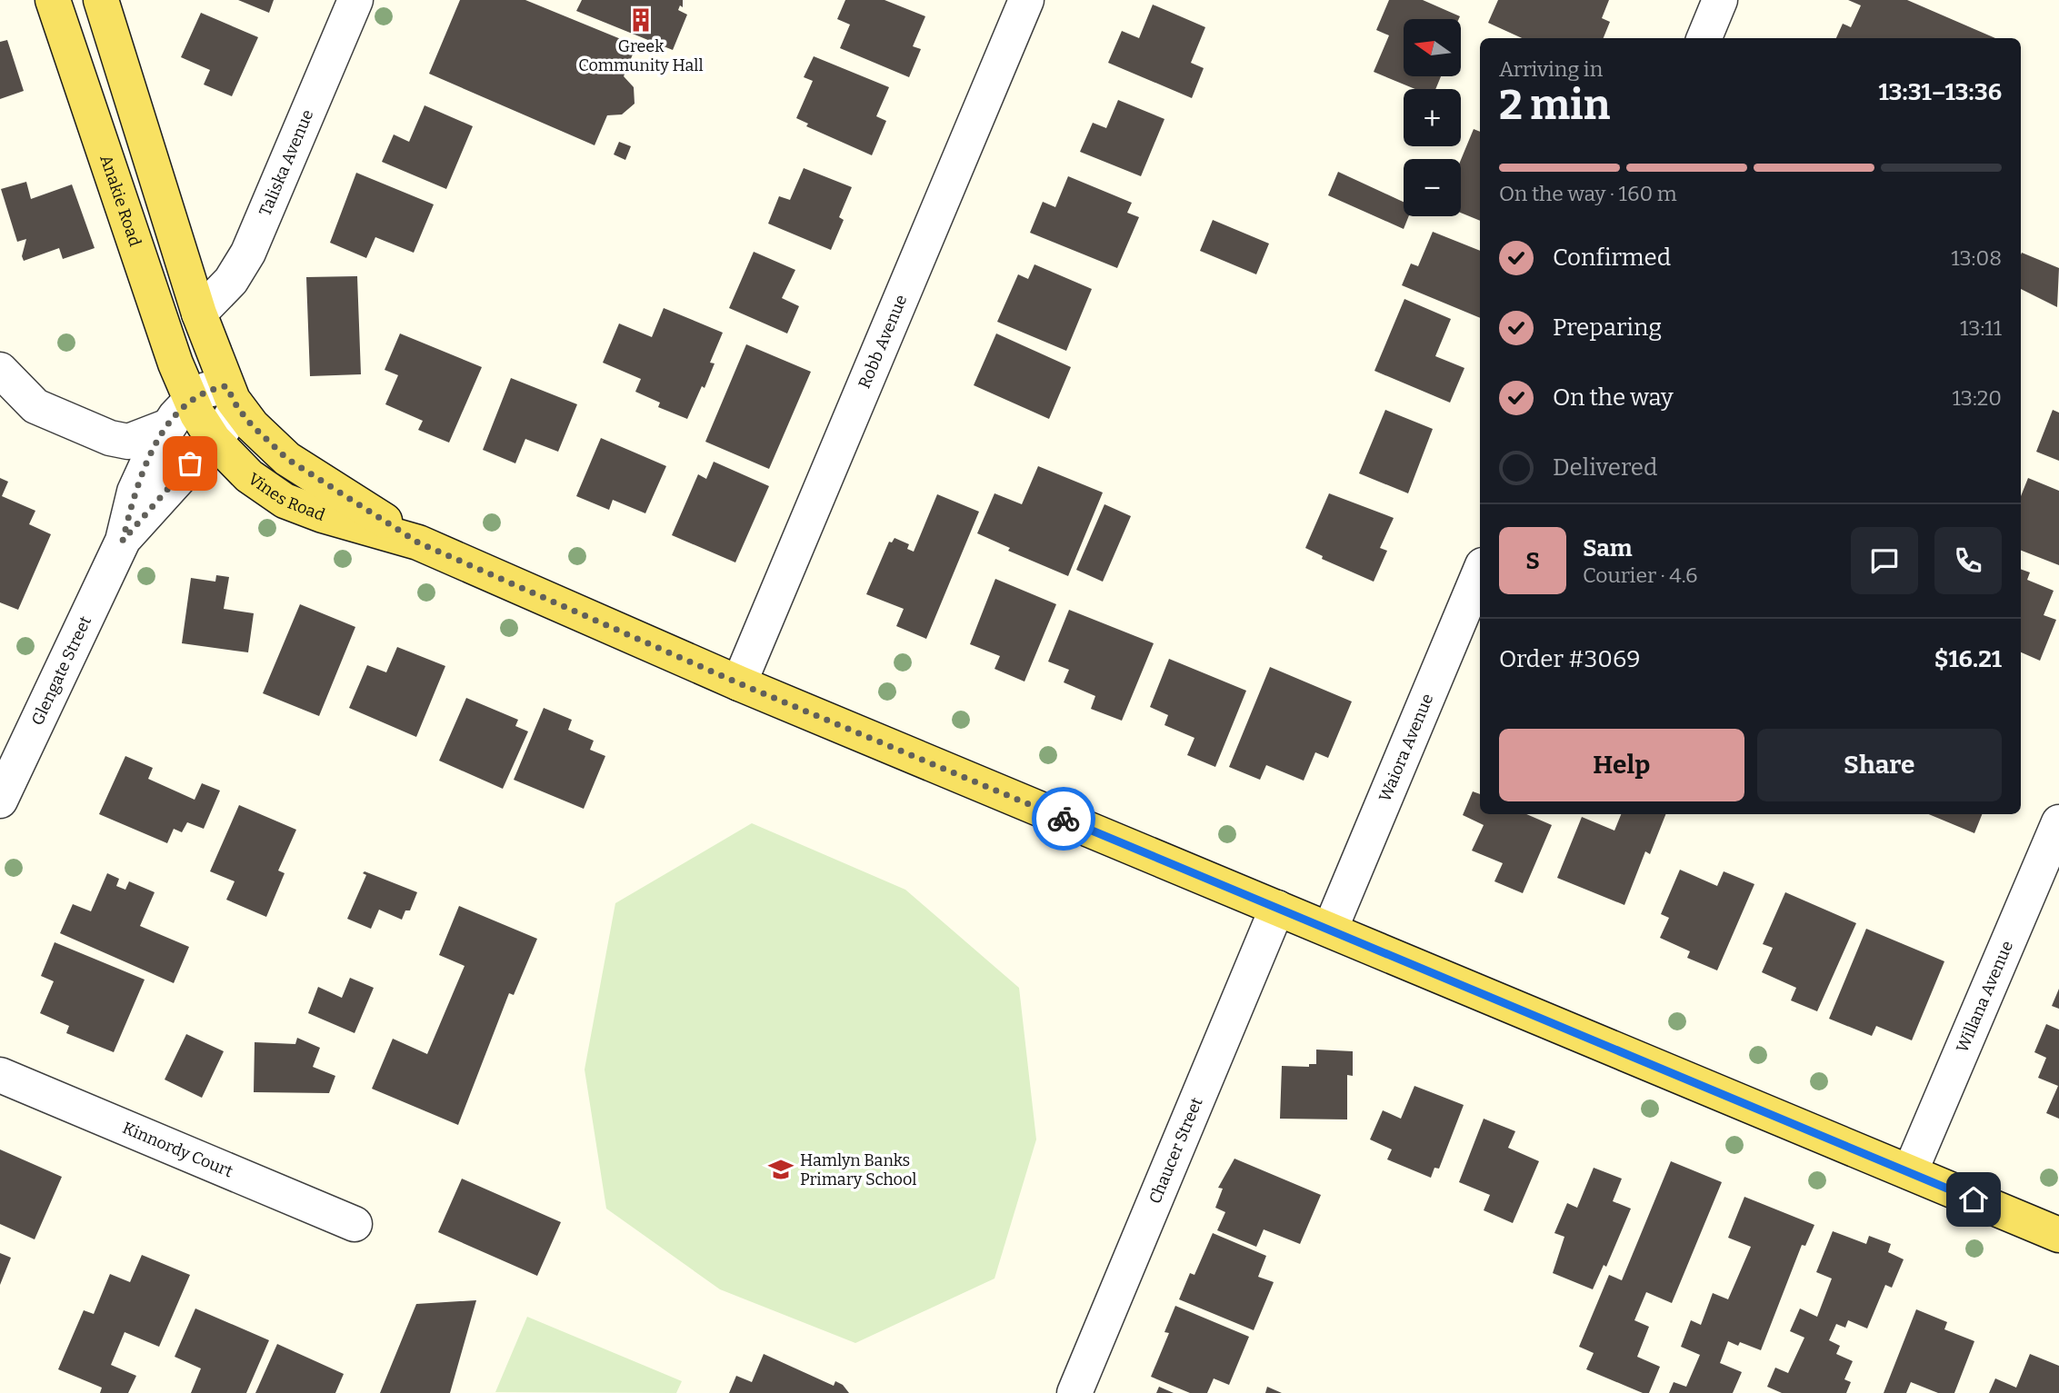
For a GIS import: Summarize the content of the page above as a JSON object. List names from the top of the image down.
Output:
{
  "streets": {
    "main road": ["Anakie Road", "Vines Road"],
    "street": [
      "Taliska Avenue",
      "Robb Avenue",
      "Glengate Street",
      "Waiora Avenue",
      "Willana Avenue",
      "Kinnordy Court",
      "Chaucer Street"
    ]
  },
  "crossings": [
    ["Anakie Road", "Vines Road"],
    ["Anakie Road", "Glengate Street"],
    ["Robb Avenue", "Vines Road"],
    ["Vines Road", "Glengate Street"],
    ["Vines Road", "Waiora Avenue"],
    ["Vines Road", "Willana Avenue"],
    ["Vines Road", "Chaucer Street"]
  ],
  "places": {
    "building": ["Greek Community Hall"],
    "school or university": ["Hamlyn Banks Primary School"]
  },
  "north": "left",
  "page": {
    "map_buttons": ["+", "−"],
    "heading": ["2 min", "Arriving in", "13:31–13:36"],
    "panel": [
      "Sam",
      "Courier · 4.6",
      "Order #3069",
      "$16.21"
    ],
    "bar": "On the way · 160 m",
    "list": [
      ["Confirmed", "13:08"],
      ["Preparing", "13:11"],
      ["On the way", "13:20"],
      "Delivered"
    ],
    "round": "S",
    "buttons": ["Help", "Share"]
  }
}
